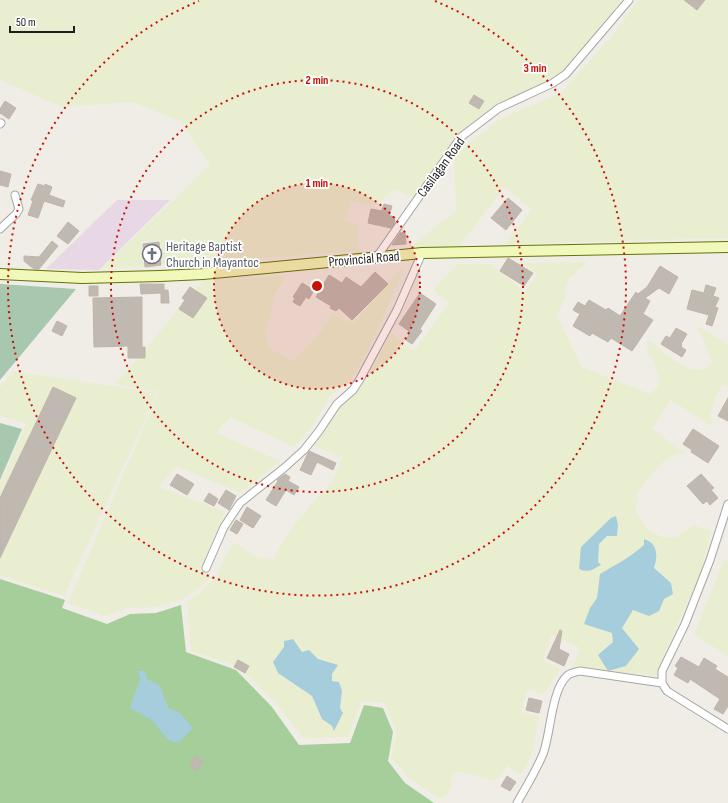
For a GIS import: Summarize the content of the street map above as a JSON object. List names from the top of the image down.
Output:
{
  "streets": {
    "main road": ["Provincial Road"],
    "street": ["Casilagan Road"]
  },
  "crossings": [
    ["Casilagan Road", "Provincial Road"]
  ],
  "places": {
    "church": ["Heritage Baptist Church in Mayantoc"]
  },
  "scale_bar": "50 m",
  "rings": ["3 min", "2 min", "1 min"]
}
